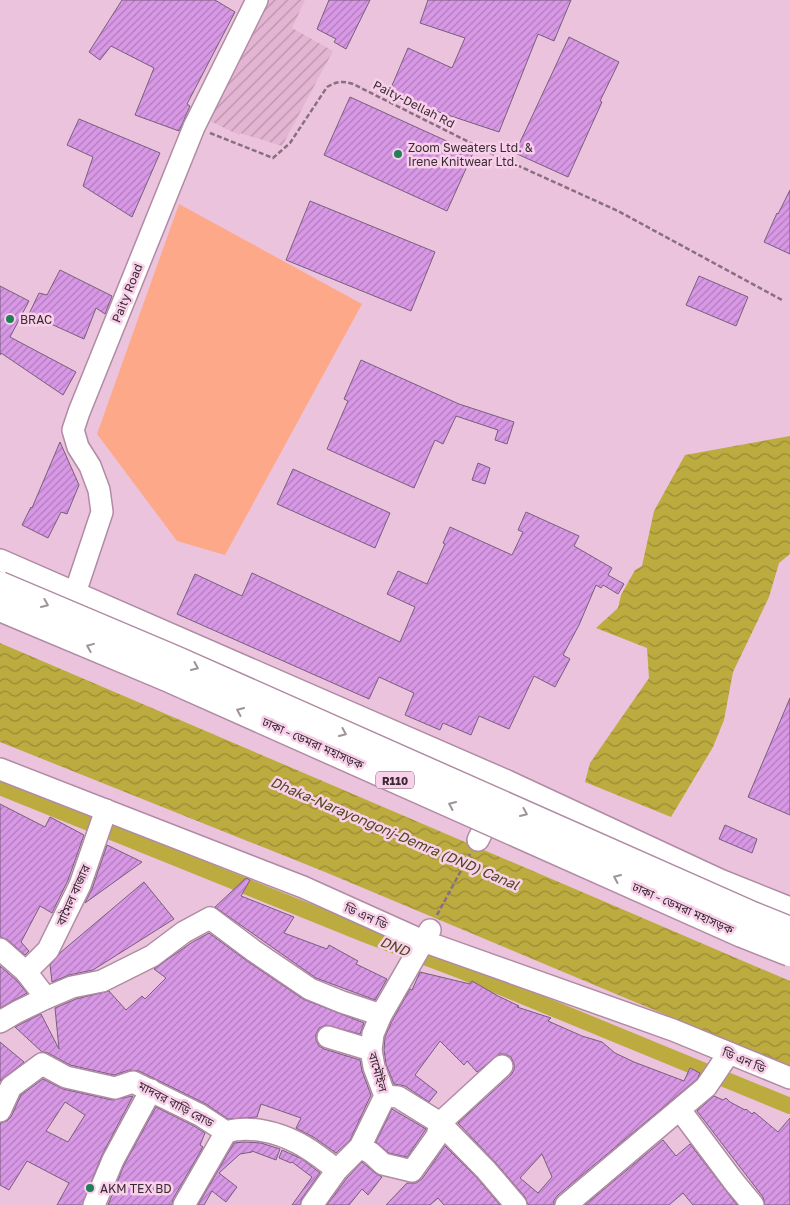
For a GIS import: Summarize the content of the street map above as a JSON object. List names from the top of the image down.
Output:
{
  "streets": {
    "main road": ["ঢাকা - ডেমরা মহাসড়ক", "R110"],
    "street": [
      "Paity Road",
      "বামৈল বাজার",
      "ডি এন ডি",
      "বামৌইল",
      "মাদবর বাড়ি রোড"
    ],
    "path": ["Paity-Dellah Rd"]
  },
  "crossings": [
    ["Paity-Dellah Rd", "Paity Road"],
    ["বামৈল বাজার", "ডি এন ডি"],
    ["ডি এন ডি", "বামৌইল"],
    ["বামৌইল", "মাদবর বাড়ি রোড"]
  ],
  "water": ["Dhaka-Narayongonj-Demra (DND) Canal", "DND"],
  "places": ["Zoom Sweaters Ltd. & Irene Knitwear Ltd.", "BRAC", "AKM TEX BD"]
}
